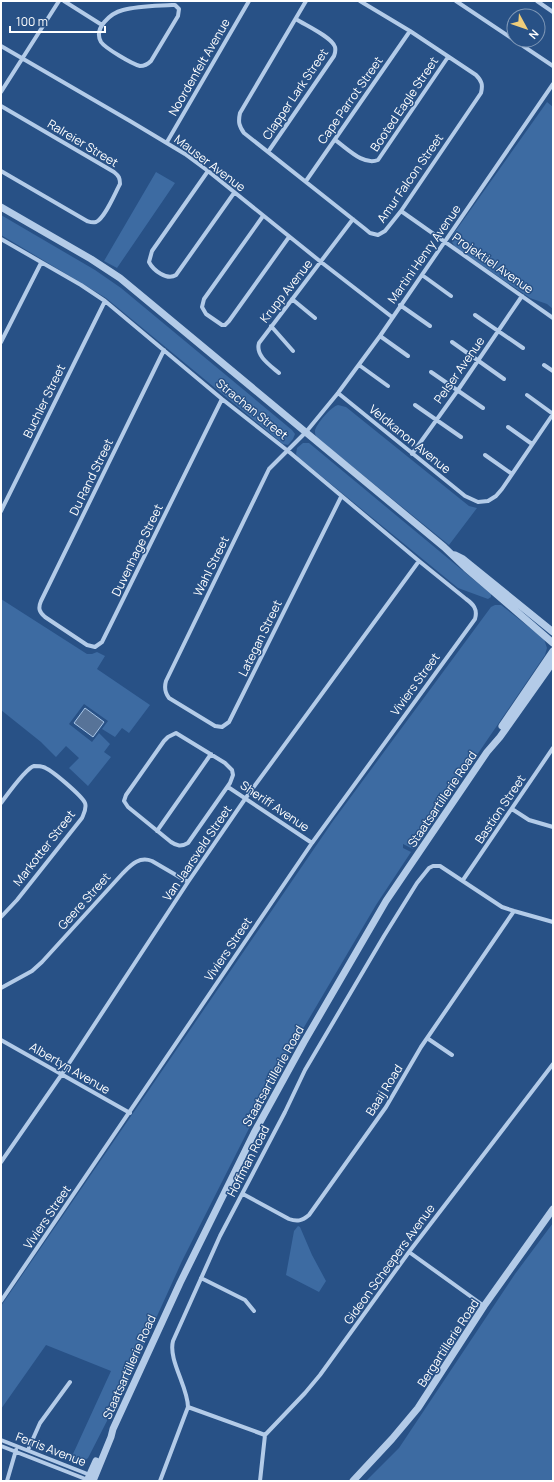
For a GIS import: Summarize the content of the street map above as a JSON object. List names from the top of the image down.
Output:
{
  "streets": {
    "street": [
      "Noordenfelt Avenue",
      "Clapper Lark Street",
      "Cape Parrot Street",
      "Booted Eagle Street",
      "Ralreier Street",
      "Mauser Avenue",
      "Amur Falcon Street",
      "Martini Henry Avenue",
      "Projektiel Avenue",
      "Krupp Avenue",
      "Pelser Avenue",
      "Buchler Street",
      "Strachan Street",
      "Veldkanon Avenue",
      "Du Rand Street",
      "Duvenhage Street",
      "Wahl Street",
      "Lategan Street",
      "Viviers Street",
      "Staatsartillerie Road",
      "Sheriff Avenue",
      "Bastion Street",
      "Markotter Street",
      "Van Jaarsveld Street",
      "Geere Street",
      "Albertyn Avenue",
      "Baaij Road",
      "Hoffman Road",
      "Gideon Scheepers Avenue",
      "Bergartillerie Road",
      "Ferris Avenue"
    ]
  },
  "crossings": [
    ["Noordenfelt Avenue", "Mauser Avenue"],
    ["Clapper Lark Street", "Amur Falcon Street"],
    ["Cape Parrot Street", "Booted Eagle Street"],
    ["Cape Parrot Street", "Amur Falcon Street"],
    ["Booted Eagle Street", "Amur Falcon Street"],
    ["Mauser Avenue", "Martini Henry Avenue"],
    ["Mauser Avenue", "Krupp Avenue"],
    ["Amur Falcon Street", "Projektiel Avenue"],
    ["Amur Falcon Street", "Krupp Avenue"],
    ["Martini Henry Avenue", "Projektiel Avenue"],
    ["Martini Henry Avenue", "Strachan Street"],
    ["Martini Henry Avenue", "Veldkanon Avenue"],
    ["Martini Henry Avenue", "Wahl Street"],
    ["Projektiel Avenue", "Pelser Avenue"],
    ["Pelser Avenue", "Veldkanon Avenue"],
    ["Buchler Street", "Strachan Street"],
    ["Strachan Street", "Du Rand Street"],
    ["Strachan Street", "Duvenhage Street"],
    ["Strachan Street", "Wahl Street"],
    ["Strachan Street", "Lategan Street"],
    ["Strachan Street", "Viviers Street"],
    ["Strachan Street", "Van Jaarsveld Street"],
    ["Du Rand Street", "Duvenhage Street"],
    ["Wahl Street", "Lategan Street"],
    ["Viviers Street", "Sheriff Avenue"],
    ["Viviers Street", "Albertyn Avenue"],
    ["Staatsartillerie Road", "Ferris Avenue"],
    ["Sheriff Avenue", "Van Jaarsveld Street"],
    ["Bastion Street", "Hoffman Road"],
    ["Van Jaarsveld Street", "Geere Street"],
    ["Van Jaarsveld Street", "Albertyn Avenue"],
    ["Baaij Road", "Hoffman Road"]
  ],
  "scale_bar": "100 m",
  "north": "bottom right"
}
